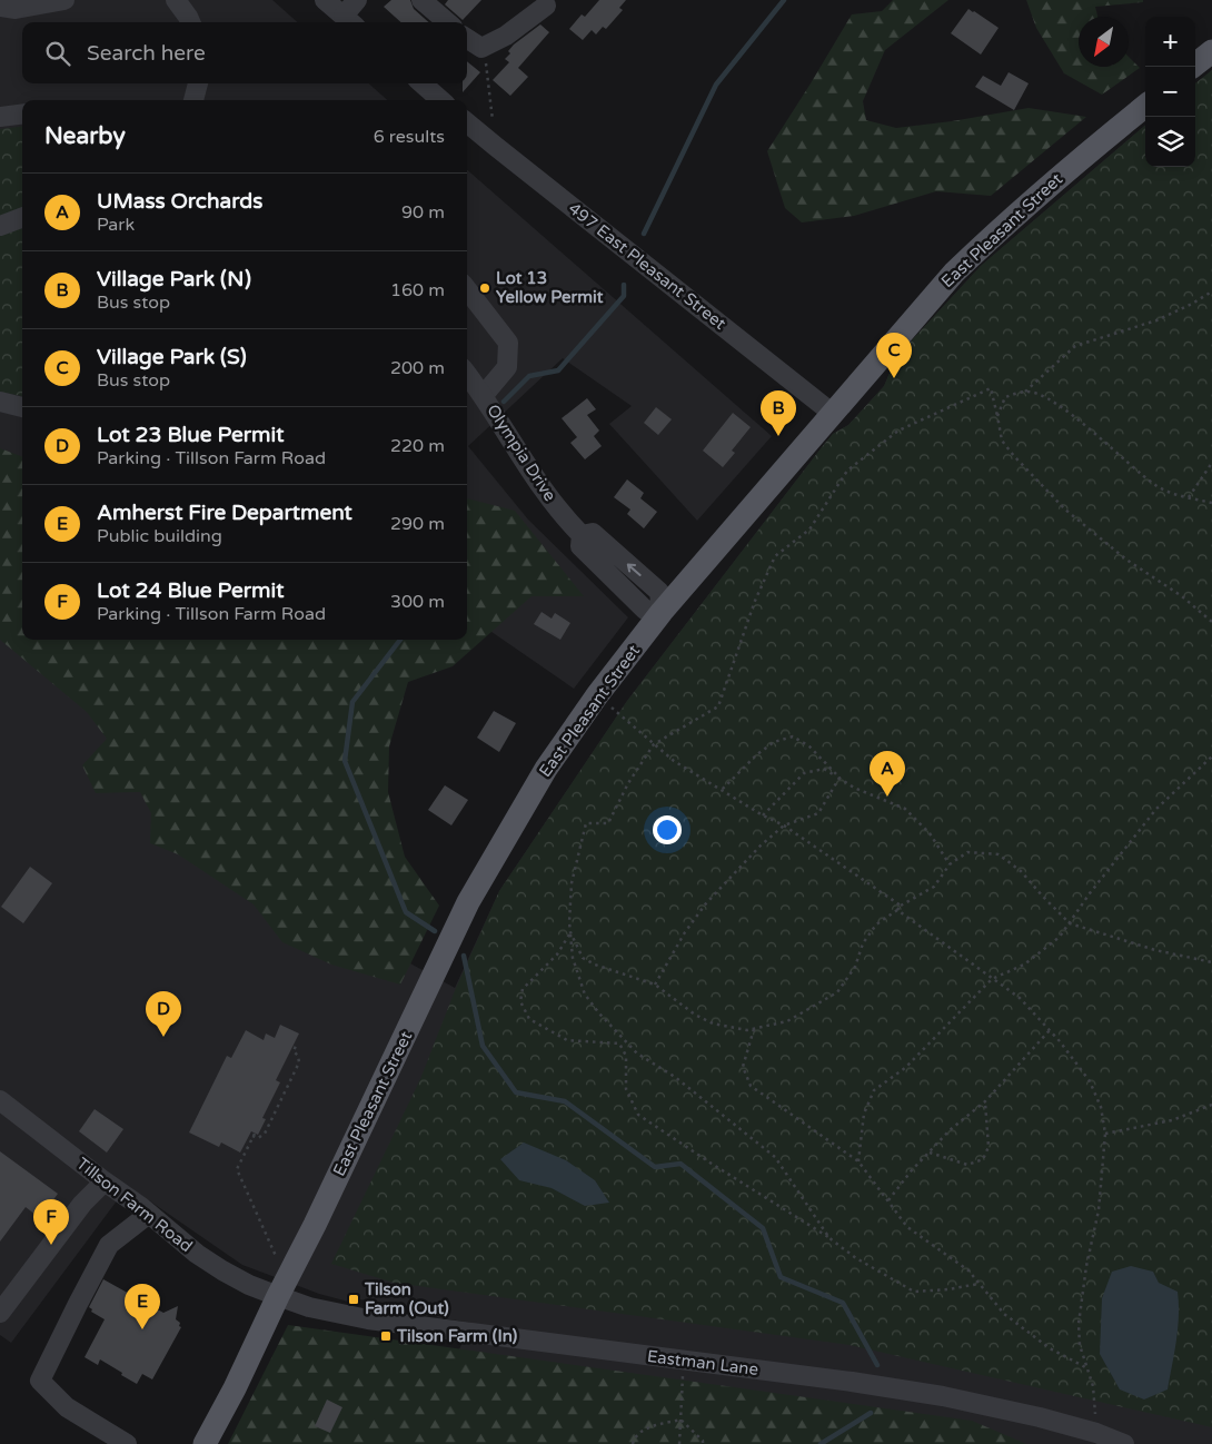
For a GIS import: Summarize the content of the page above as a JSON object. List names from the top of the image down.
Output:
{
  "streets": {
    "main road": ["East Pleasant Street"],
    "street": [
      "497 East Pleasant Street",
      "Olympia Drive",
      "Tillson Farm Road",
      "Eastman Lane"
    ]
  },
  "crossings": [
    ["East Pleasant Street", "497 East Pleasant Street"],
    ["East Pleasant Street", "Olympia Drive"],
    ["East Pleasant Street", "Tillson Farm Road"],
    ["East Pleasant Street", "Eastman Lane"],
    ["Tillson Farm Road", "Eastman Lane"]
  ],
  "places": {
    "other": ["Lot 13 Yellow Permit"],
    "transit": ["Tilson Farm (Out)", "Tilson Farm (In)"]
  },
  "north": "bottom left",
  "page": {
    "map_buttons": ["+", "−"],
    "search": "Search here",
    "heading": ["Nearby", "6 results"],
    "list": [
      {
        "mark": "A",
        "name": "UMass Orchards",
        "note": "Park",
        "value": "90 m"
      },
      {
        "mark": "B",
        "name": "Village Park (N)",
        "note": "Bus stop",
        "value": "160 m"
      },
      {
        "mark": "C",
        "name": "Village Park (S)",
        "note": "Bus stop",
        "value": "200 m"
      },
      {
        "mark": "D",
        "name": "Lot 23 Blue Permit",
        "note": "Parking · Tillson Farm Road",
        "value": "220 m"
      },
      {
        "mark": "E",
        "name": "Amherst Fire Department",
        "note": "Public building",
        "value": "290 m"
      },
      {
        "mark": "F",
        "name": "Lot 24 Blue Permit",
        "note": "Parking · Tillson Farm Road",
        "value": "300 m"
      }
    ],
    "pins": [
      "C",
      "B",
      "A",
      "D",
      "F",
      "E"
    ]
  }
}
